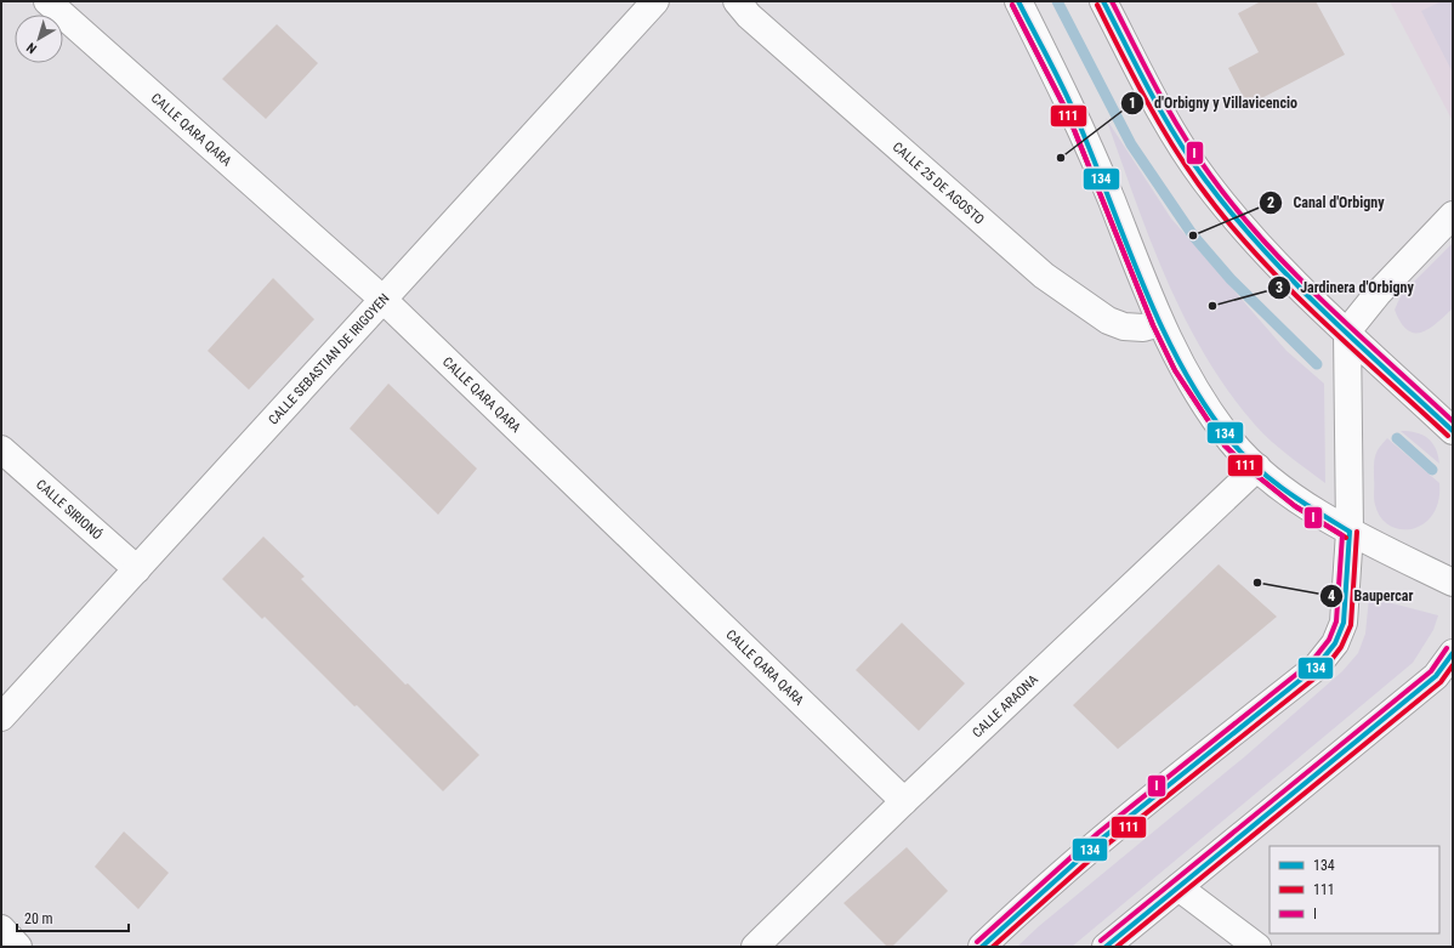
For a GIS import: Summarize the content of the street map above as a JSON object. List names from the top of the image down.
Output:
{
  "streets": {
    "street": [
      "CALLE QARA QARA",
      "CALLE 25 DE AGOSTO",
      "CALLE SEBASTIAN DE IRIGOYEN",
      "CALLE SIRIONÓ",
      "CALLE ARAONA"
    ]
  },
  "crossings": [
    ["CALLE QARA QARA", "CALLE SEBASTIAN DE IRIGOYEN"],
    ["CALLE QARA QARA", "CALLE ARAONA"],
    ["CALLE SEBASTIAN DE IRIGOYEN", "CALLE SIRIONÓ"]
  ],
  "places": [
    "d'Orbigny y Villavicencio",
    "Canal d'Orbigny",
    "Jardinera d'Orbigny",
    "Baupercar"
  ],
  "lines": ["transit line 134", "transit line I", "transit line 111"],
  "legend": ["134", "111", "I"],
  "scale_bar": "20 m",
  "north": "bottom left"
}
